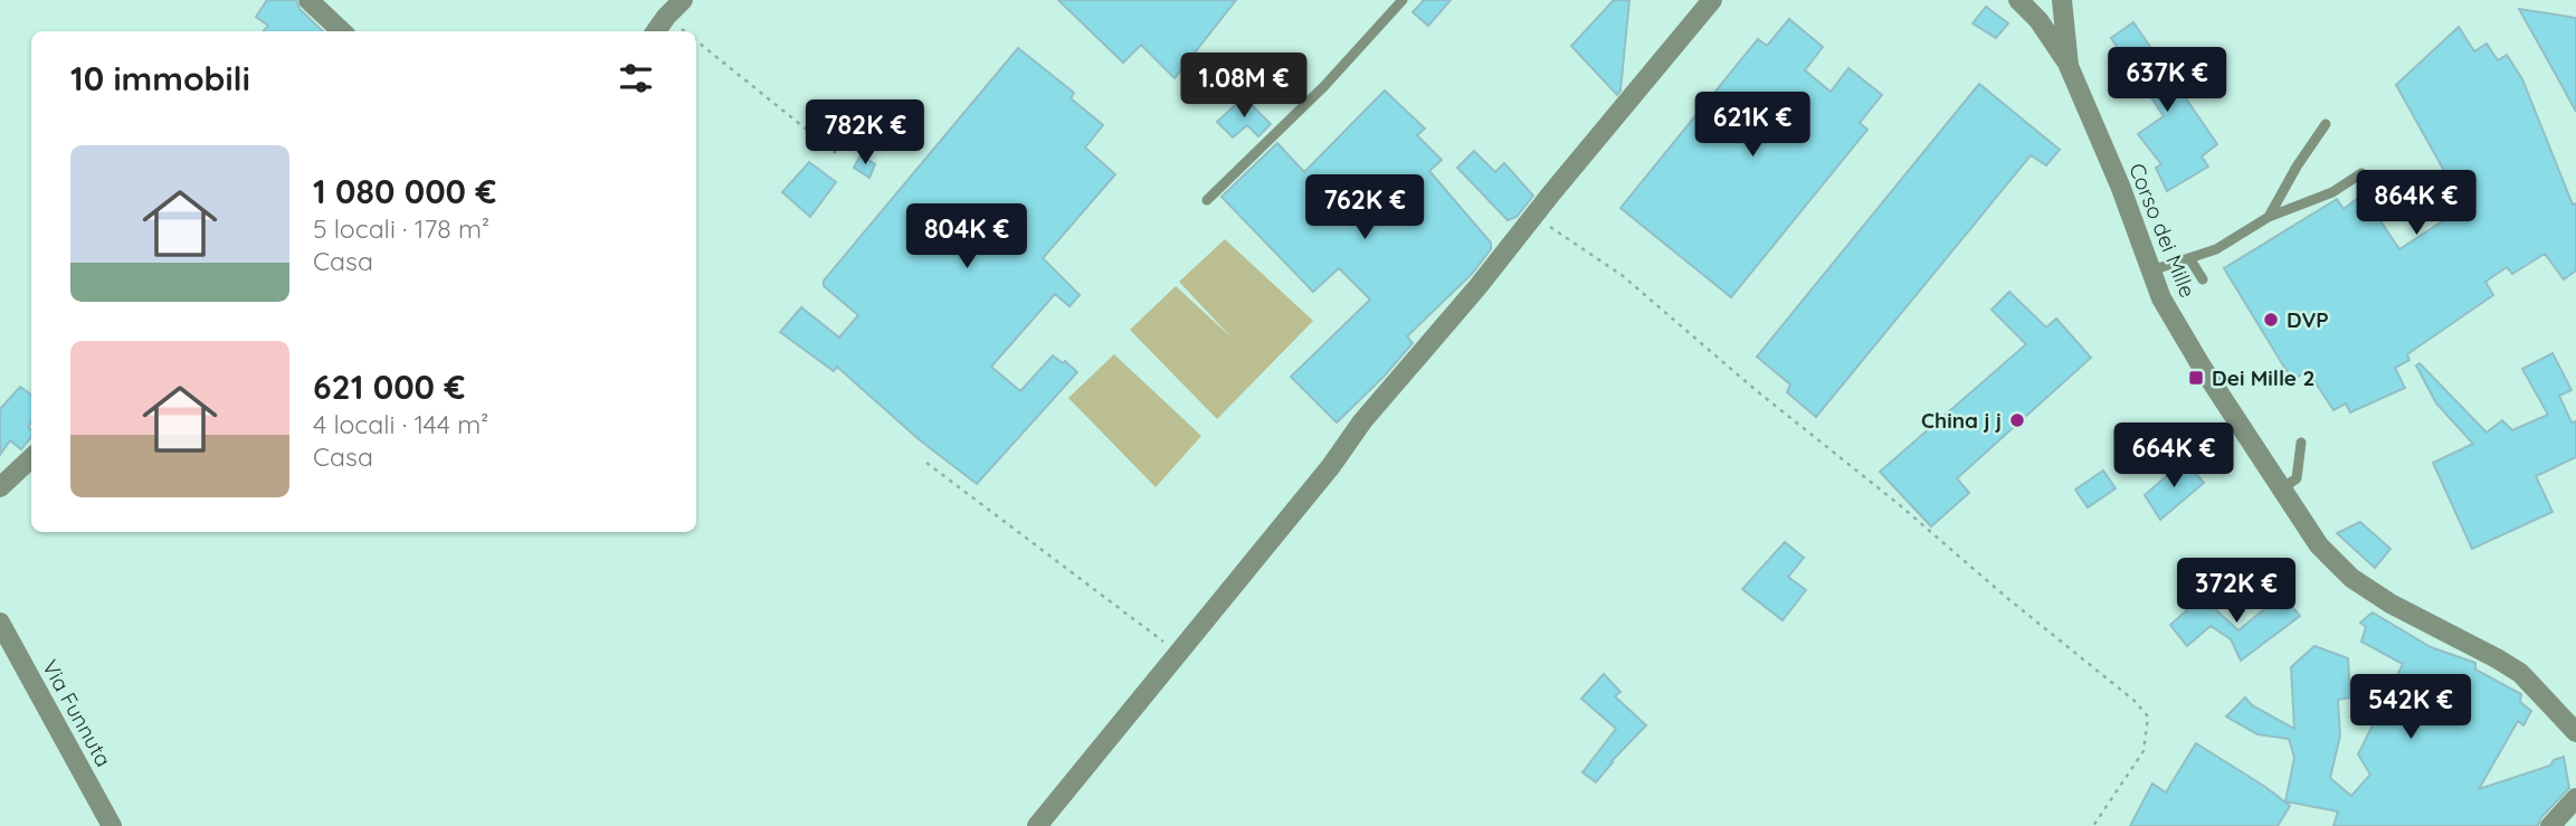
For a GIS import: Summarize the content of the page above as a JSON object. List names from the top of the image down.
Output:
{
  "streets": {
    "street": ["Corso dei Mille", "Via Funnuta"]
  },
  "places": {
    "other": ["DVP", "China j j"],
    "transit": ["Dei Mille 2"]
  },
  "page": {
    "heading": "10 immobili",
    "price": [
      "637K €",
      "1.08M €",
      "621K €",
      "782K €",
      "864K €",
      "762K €",
      "804K €",
      "664K €",
      "372K €",
      "542K €"
    ],
    "list": [
      {
        "name": "1 080 000 €",
        "note": "5 locali · 178 m² · Casa"
      },
      {
        "name": "621 000 €",
        "note": "4 locali · 144 m² · Casa"
      }
    ]
  }
}
